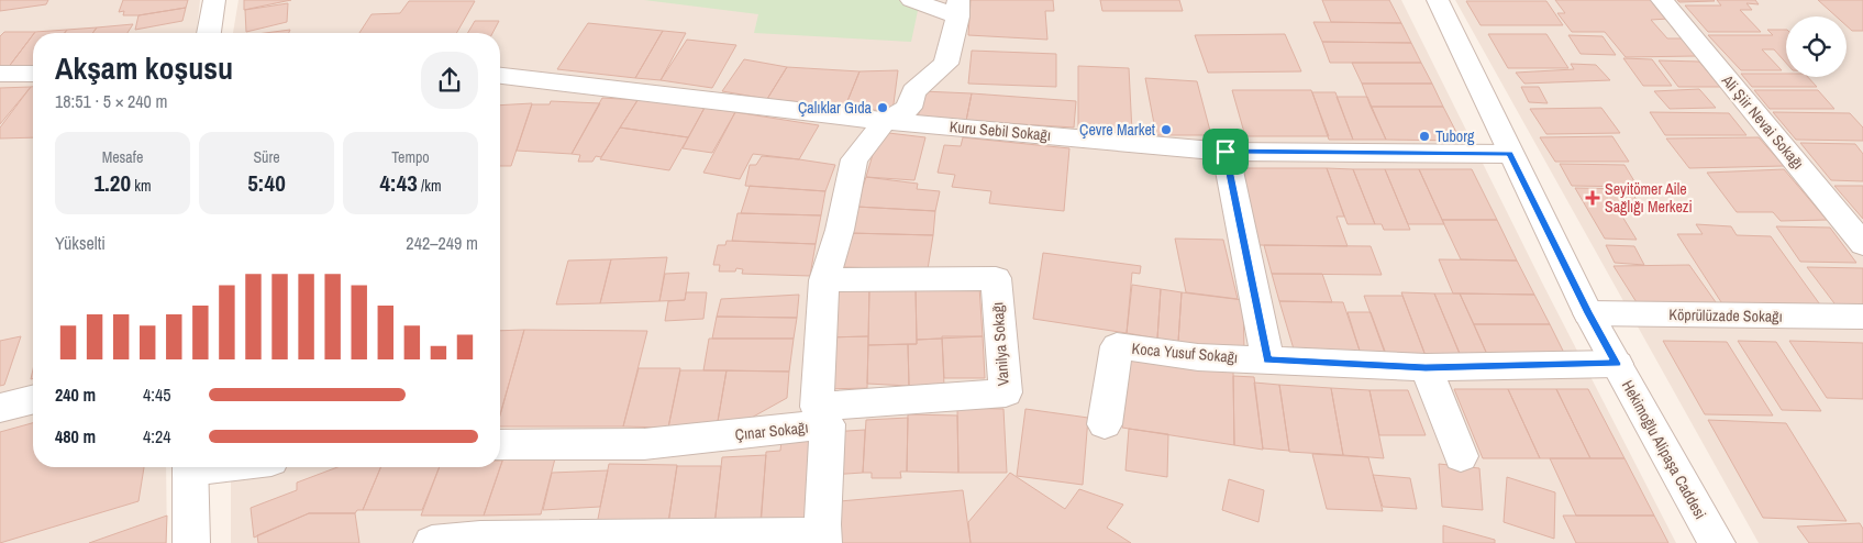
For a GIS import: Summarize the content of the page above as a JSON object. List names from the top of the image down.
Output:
{
  "streets": {
    "street": [
      "Ali Şiir Nevai Sokağı",
      "Kuru Sebil Sokağı",
      "Köprülüzade Sokağı",
      "Vanilya Sokağı",
      "Koca Yusuf Sokağı",
      "Çınar Sokağı",
      "Hekimoğlu Alipaşa Caddesi"
    ]
  },
  "crossings": [
    ["Kuru Sebil Sokağı", "Çınar Sokağı"],
    ["Kuru Sebil Sokağı", "Hekimoğlu Alipaşa Caddesi"],
    ["Köprülüzade Sokağı", "Hekimoğlu Alipaşa Caddesi"],
    ["Vanilya Sokağı", "Çınar Sokağı"],
    ["Koca Yusuf Sokağı", "Hekimoğlu Alipaşa Caddesi"]
  ],
  "places": {
    "other": ["Çalıklar Gıda", "Çevre Market", "Tuborg"],
    "health": ["Seyitömer Aile Sağlığı Merkezi"]
  },
  "page": {
    "heading": ["Akşam koşusu", "18:51 · 5 × 240 m"],
    "stats": [
      ["Mesafe", "1.20 km"],
      ["Süre", "5:40"],
      ["Tempo", "4:43 /km"]
    ],
    "chart": ["Yükselti", "242–249 m"],
    "list": [
      {
        "name": "240 m",
        "note": "4:45"
      },
      {
        "name": "480 m",
        "note": "4:24"
      }
    ]
  }
}
